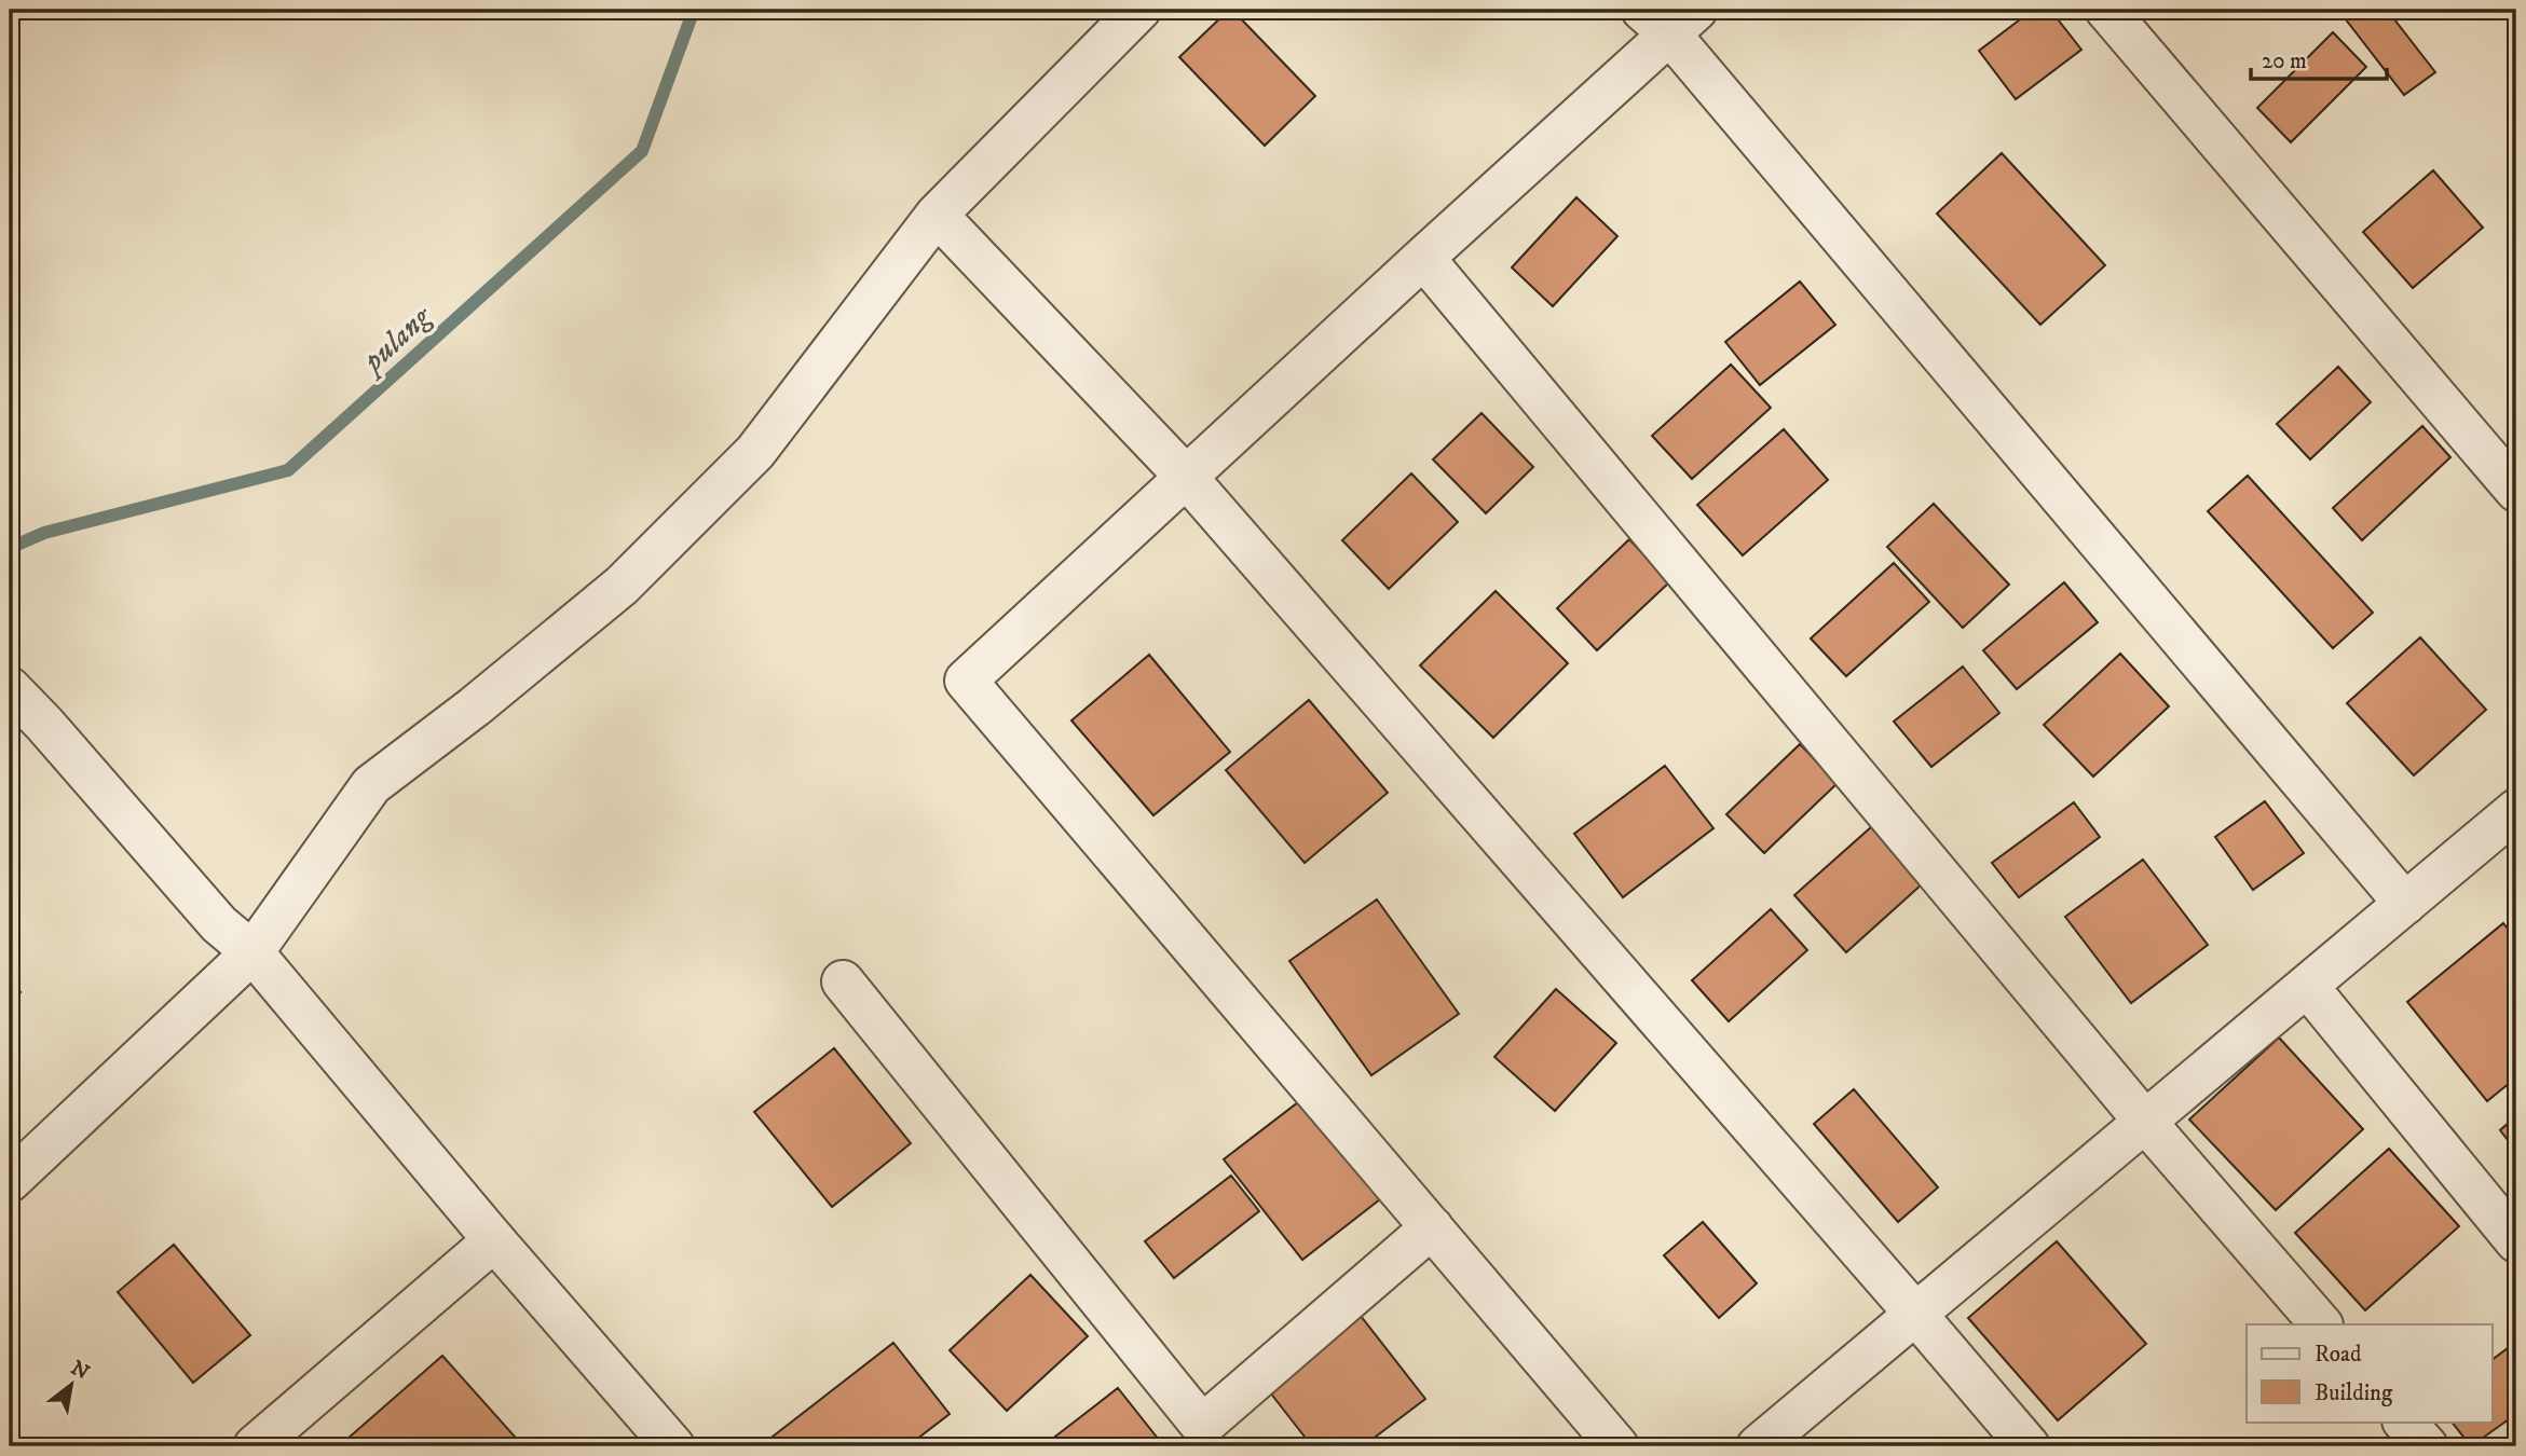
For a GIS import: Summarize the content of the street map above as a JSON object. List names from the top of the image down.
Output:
{
  "water": ["pulang"],
  "legend": ["Road", "Building"],
  "scale_bar": "20 m",
  "north": "top right"
}
